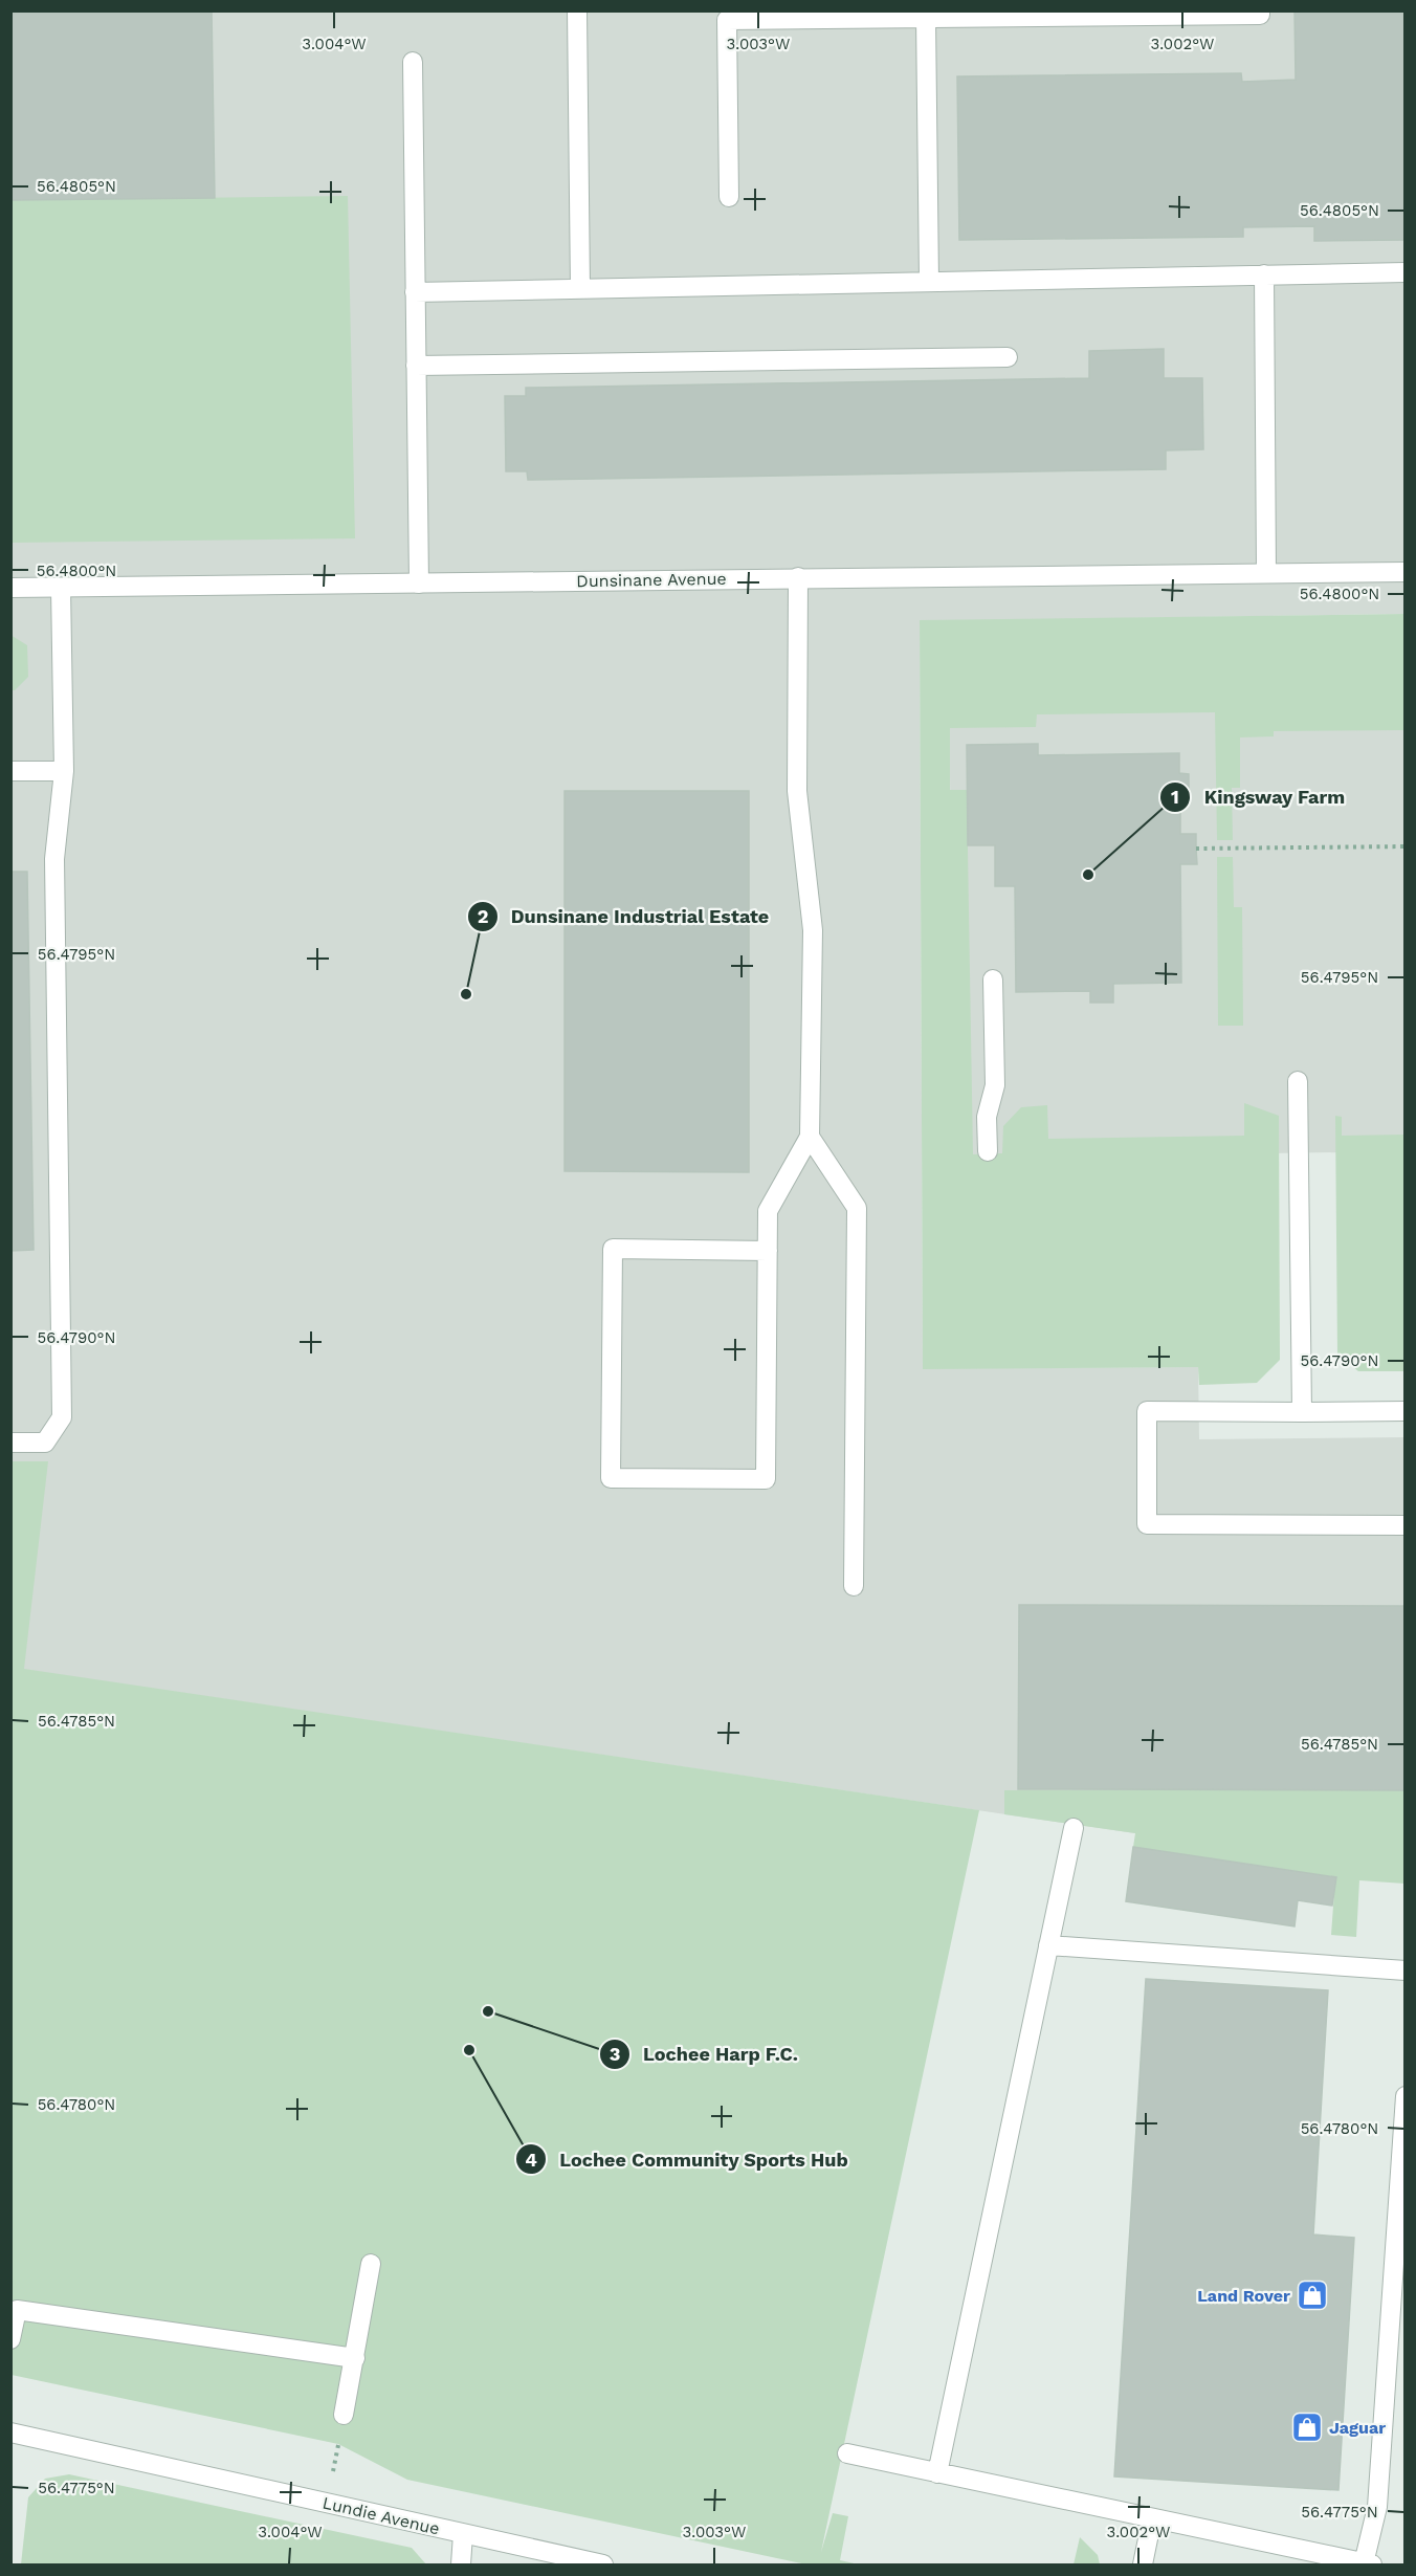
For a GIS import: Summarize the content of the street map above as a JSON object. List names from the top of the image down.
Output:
{
  "streets": {
    "street": ["Dunsinane Avenue", "Lundie Avenue"]
  },
  "places": {
    "other": [
      "Kingsway Farm",
      "Dunsinane Industrial Estate",
      "Lochee Harp F.C.",
      "Lochee Community Sports Hub"
    ],
    "shop": ["Land Rover", "Jaguar"]
  },
  "coordinates": [
    "3.004°W",
    "3.003°W",
    "3.002°W",
    "56.4805°N",
    "56.4800°N",
    "56.4795°N",
    "56.4790°N",
    "56.4785°N",
    "56.4780°N",
    "56.4775°N"
  ]
}
